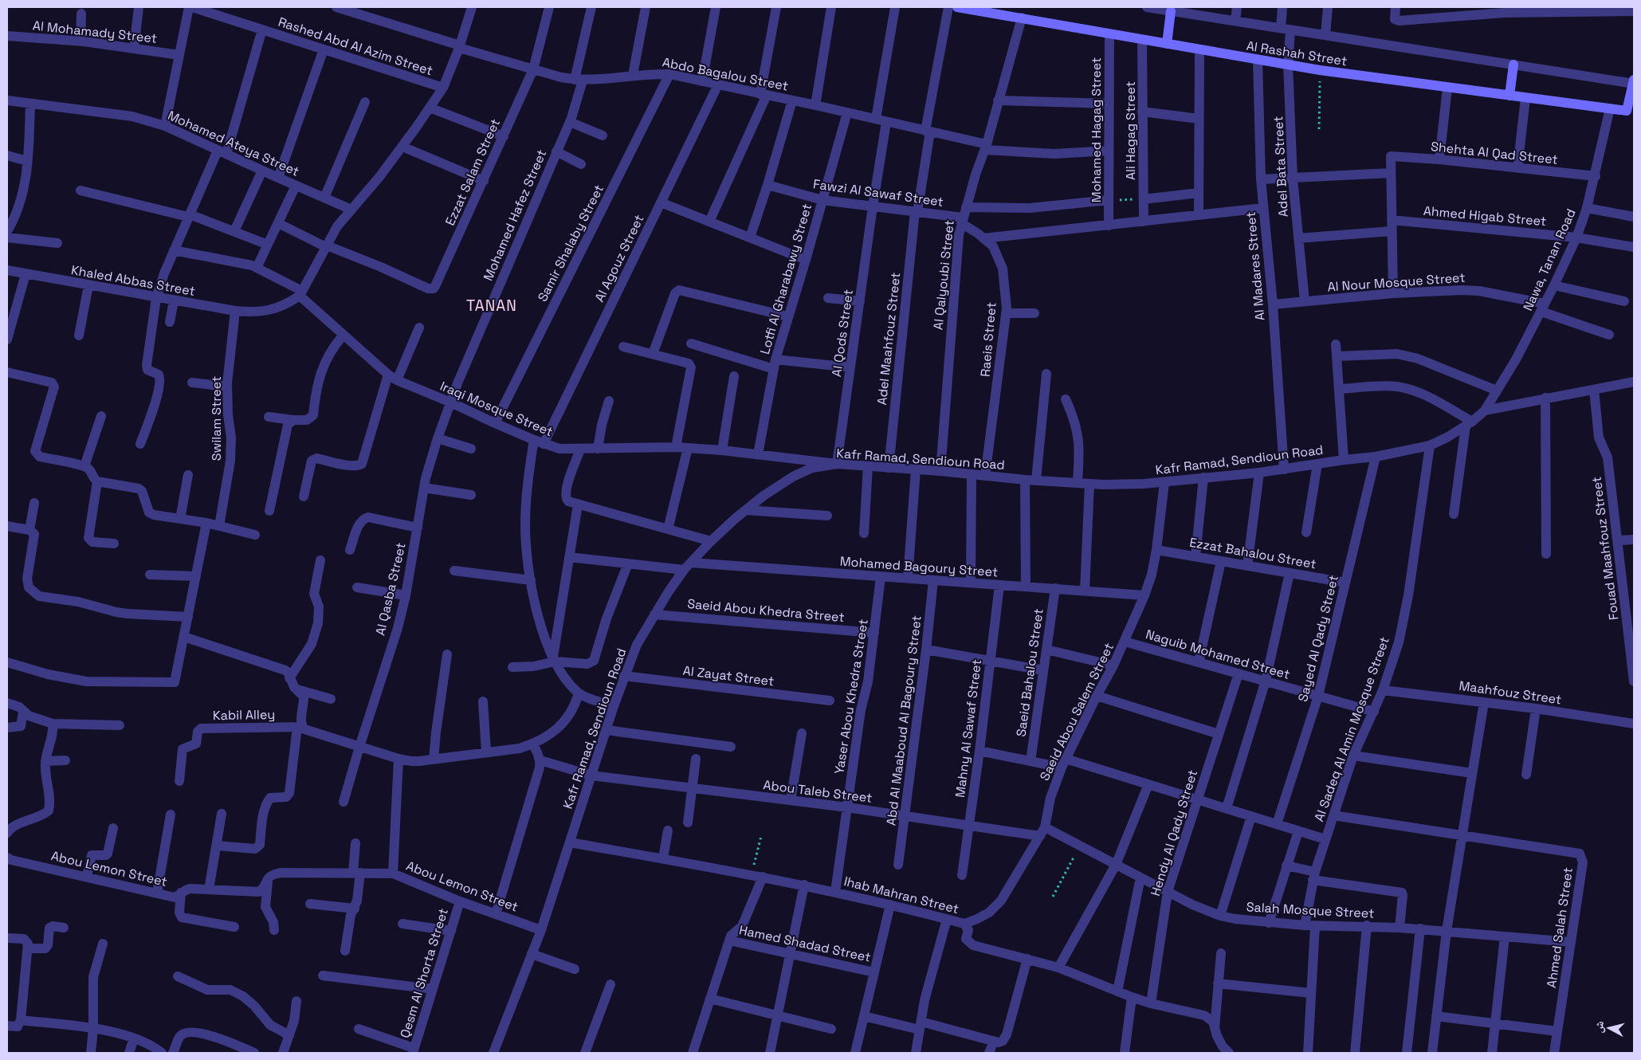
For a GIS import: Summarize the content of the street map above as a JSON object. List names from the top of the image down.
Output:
{
  "streets": {
    "main road": ["Al Rashah Street"],
    "street": [
      "Al Mohamady Street",
      "Rashed Abd Al Azim Street",
      "Abdo Bagalou Street",
      "Mohamed Hagag Street",
      "Ali Hagag Street",
      "Mohamed Ateya Street",
      "Shehta Al Qad Street",
      "Adel Bata Street",
      "Ezzat Salam Street",
      "Fawzi Al Sawaf Street",
      "Mohamed Hafez Street",
      "Ahmed Higab Street",
      "Samir Shalaby Street",
      "Al Agouz Street",
      "Nawa, Tanan Road",
      "Al Madares Street",
      "Al Qalyoubi Street",
      "Lotfi Al Gharabawy Street",
      "Khaled Abbas Street",
      "Al Nour Mosque Street",
      "Al Qods Street",
      "Adel Maahfouz Street",
      "Raeis Street",
      "Iraqi Mosque Street",
      "Swilam Street",
      "Kafr Ramad, Sendioun Road",
      "Fouad Maahfouz Street",
      "Ezzat Bahalou Street",
      "Mohamed Bagoury Street",
      "Al Qasba Street",
      "Saeid Abou Khedra Street",
      "Sayed Al Qady Street",
      "Naguib Mohamed Street",
      "Saeid Bahalou Street",
      "Al Zayat Street",
      "Maahfouz Street",
      "Yaser Abou Khedra Street",
      "Saeid Abou Salem Street",
      "Kabil Alley",
      "Abd Al Maaboud Al Bagoury Street",
      "Mahny Al Sawaf Street",
      "Al Sadeq Al Amin Mosque Street",
      "Abou Taleb Street",
      "Hendy Al Qady Street",
      "Abou Lemon Street",
      "Ihab Mahran Street",
      "Salah Mosque Street",
      "Ahmed Salah Street",
      "Hamed Shadad Street",
      "Qesm Al Shorta Street"
    ]
  },
  "crossings": [
    ["Al Rashah Street", "Mohamed Hagag Street"],
    ["Al Rashah Street", "Ali Hagag Street"],
    ["Al Rashah Street", "Adel Bata Street"],
    ["Al Rashah Street", "Nawa, Tanan Road"],
    ["Al Rashah Street", "Al Madares Street"],
    ["Al Rashah Street", "Al Qalyoubi Street"],
    ["Abdo Bagalou Street", "Mohamed Hagag Street"],
    ["Abdo Bagalou Street", "Ezzat Salam Street"],
    ["Abdo Bagalou Street", "Mohamed Hafez Street"],
    ["Abdo Bagalou Street", "Samir Shalaby Street"],
    ["Abdo Bagalou Street", "Al Agouz Street"],
    ["Abdo Bagalou Street", "Al Qalyoubi Street"],
    ["Abdo Bagalou Street", "Lotfi Al Gharabawy Street"],
    ["Abdo Bagalou Street", "Al Qods Street"],
    ["Abdo Bagalou Street", "Adel Maahfouz Street"],
    ["Shehta Al Qad Street", "Nawa, Tanan Road"],
    ["Adel Bata Street", "Al Nour Mosque Street"],
    ["Fawzi Al Sawaf Street", "Al Qalyoubi Street"],
    ["Fawzi Al Sawaf Street", "Lotfi Al Gharabawy Street"],
    ["Fawzi Al Sawaf Street", "Al Qods Street"],
    ["Fawzi Al Sawaf Street", "Adel Maahfouz Street"],
    ["Fawzi Al Sawaf Street", "Raeis Street"],
    ["Mohamed Hafez Street", "Iraqi Mosque Street"],
    ["Mohamed Hafez Street", "Al Qasba Street"],
    ["Ahmed Higab Street", "Nawa, Tanan Road"],
    ["Samir Shalaby Street", "Iraqi Mosque Street"],
    ["Al Agouz Street", "Iraqi Mosque Street"],
    ["Nawa, Tanan Road", "Al Nour Mosque Street"],
    ["Nawa, Tanan Road", "Kafr Ramad, Sendioun Road"],
    ["Al Madares Street", "Al Nour Mosque Street"],
    ["Al Madares Street", "Kafr Ramad, Sendioun Road"],
    ["Al Qalyoubi Street", "Raeis Street"],
    ["Al Qalyoubi Street", "Kafr Ramad, Sendioun Road"],
    ["Lotfi Al Gharabawy Street", "Iraqi Mosque Street"],
    ["Khaled Abbas Street", "Iraqi Mosque Street"],
    ["Khaled Abbas Street", "Swilam Street"],
    ["Al Qods Street", "Iraqi Mosque Street"],
    ["Al Qods Street", "Kafr Ramad, Sendioun Road"],
    ["Adel Maahfouz Street", "Kafr Ramad, Sendioun Road"],
    ["Raeis Street", "Kafr Ramad, Sendioun Road"],
    ["Iraqi Mosque Street", "Kafr Ramad, Sendioun Road"],
    ["Iraqi Mosque Street", "Al Qasba Street"],
    ["Kafr Ramad, Sendioun Road", "Mohamed Bagoury Street"],
    ["Kafr Ramad, Sendioun Road", "Saeid Abou Khedra Street"],
    ["Kafr Ramad, Sendioun Road", "Sayed Al Qady Street"],
    ["Kafr Ramad, Sendioun Road", "Al Zayat Street"],
    ["Kafr Ramad, Sendioun Road", "Saeid Abou Salem Street"],
    ["Kafr Ramad, Sendioun Road", "Al Sadeq Al Amin Mosque Street"],
    ["Kafr Ramad, Sendioun Road", "Abou Taleb Street"],
    ["Kafr Ramad, Sendioun Road", "Abou Lemon Street"],
    ["Kafr Ramad, Sendioun Road", "Ihab Mahran Street"],
    ["Ezzat Bahalou Street", "Sayed Al Qady Street"],
    ["Ezzat Bahalou Street", "Saeid Abou Salem Street"],
    ["Mohamed Bagoury Street", "Saeid Bahalou Street"],
    ["Mohamed Bagoury Street", "Yaser Abou Khedra Street"],
    ["Mohamed Bagoury Street", "Saeid Abou Salem Street"],
    ["Mohamed Bagoury Street", "Abd Al Maaboud Al Bagoury Street"],
    ["Mohamed Bagoury Street", "Mahny Al Sawaf Street"],
    ["Saeid Abou Khedra Street", "Yaser Abou Khedra Street"],
    ["Sayed Al Qady Street", "Naguib Mohamed Street"],
    ["Naguib Mohamed Street", "Saeid Abou Salem Street"],
    ["Naguib Mohamed Street", "Al Sadeq Al Amin Mosque Street"],
    ["Naguib Mohamed Street", "Hendy Al Qady Street"],
    ["Maahfouz Street", "Al Sadeq Al Amin Mosque Street"],
    ["Yaser Abou Khedra Street", "Abou Taleb Street"],
    ["Yaser Abou Khedra Street", "Ihab Mahran Street"],
    ["Saeid Abou Salem Street", "Abou Taleb Street"],
    ["Saeid Abou Salem Street", "Ihab Mahran Street"],
    ["Saeid Abou Salem Street", "Salah Mosque Street"],
    ["Abd Al Maaboud Al Bagoury Street", "Abou Taleb Street"],
    ["Mahny Al Sawaf Street", "Abou Taleb Street"],
    ["Al Sadeq Al Amin Mosque Street", "Salah Mosque Street"],
    ["Al Sadeq Al Amin Mosque Street", "Ahmed Salah Street"],
    ["Abou Taleb Street", "Salah Mosque Street"],
    ["Hendy Al Qady Street", "Ihab Mahran Street"],
    ["Hendy Al Qady Street", "Salah Mosque Street"],
    ["Abou Lemon Street", "Qesm Al Shorta Street"],
    ["Salah Mosque Street", "Ahmed Salah Street"]
  ],
  "districts": ["TANAN"],
  "north": "left"
}
